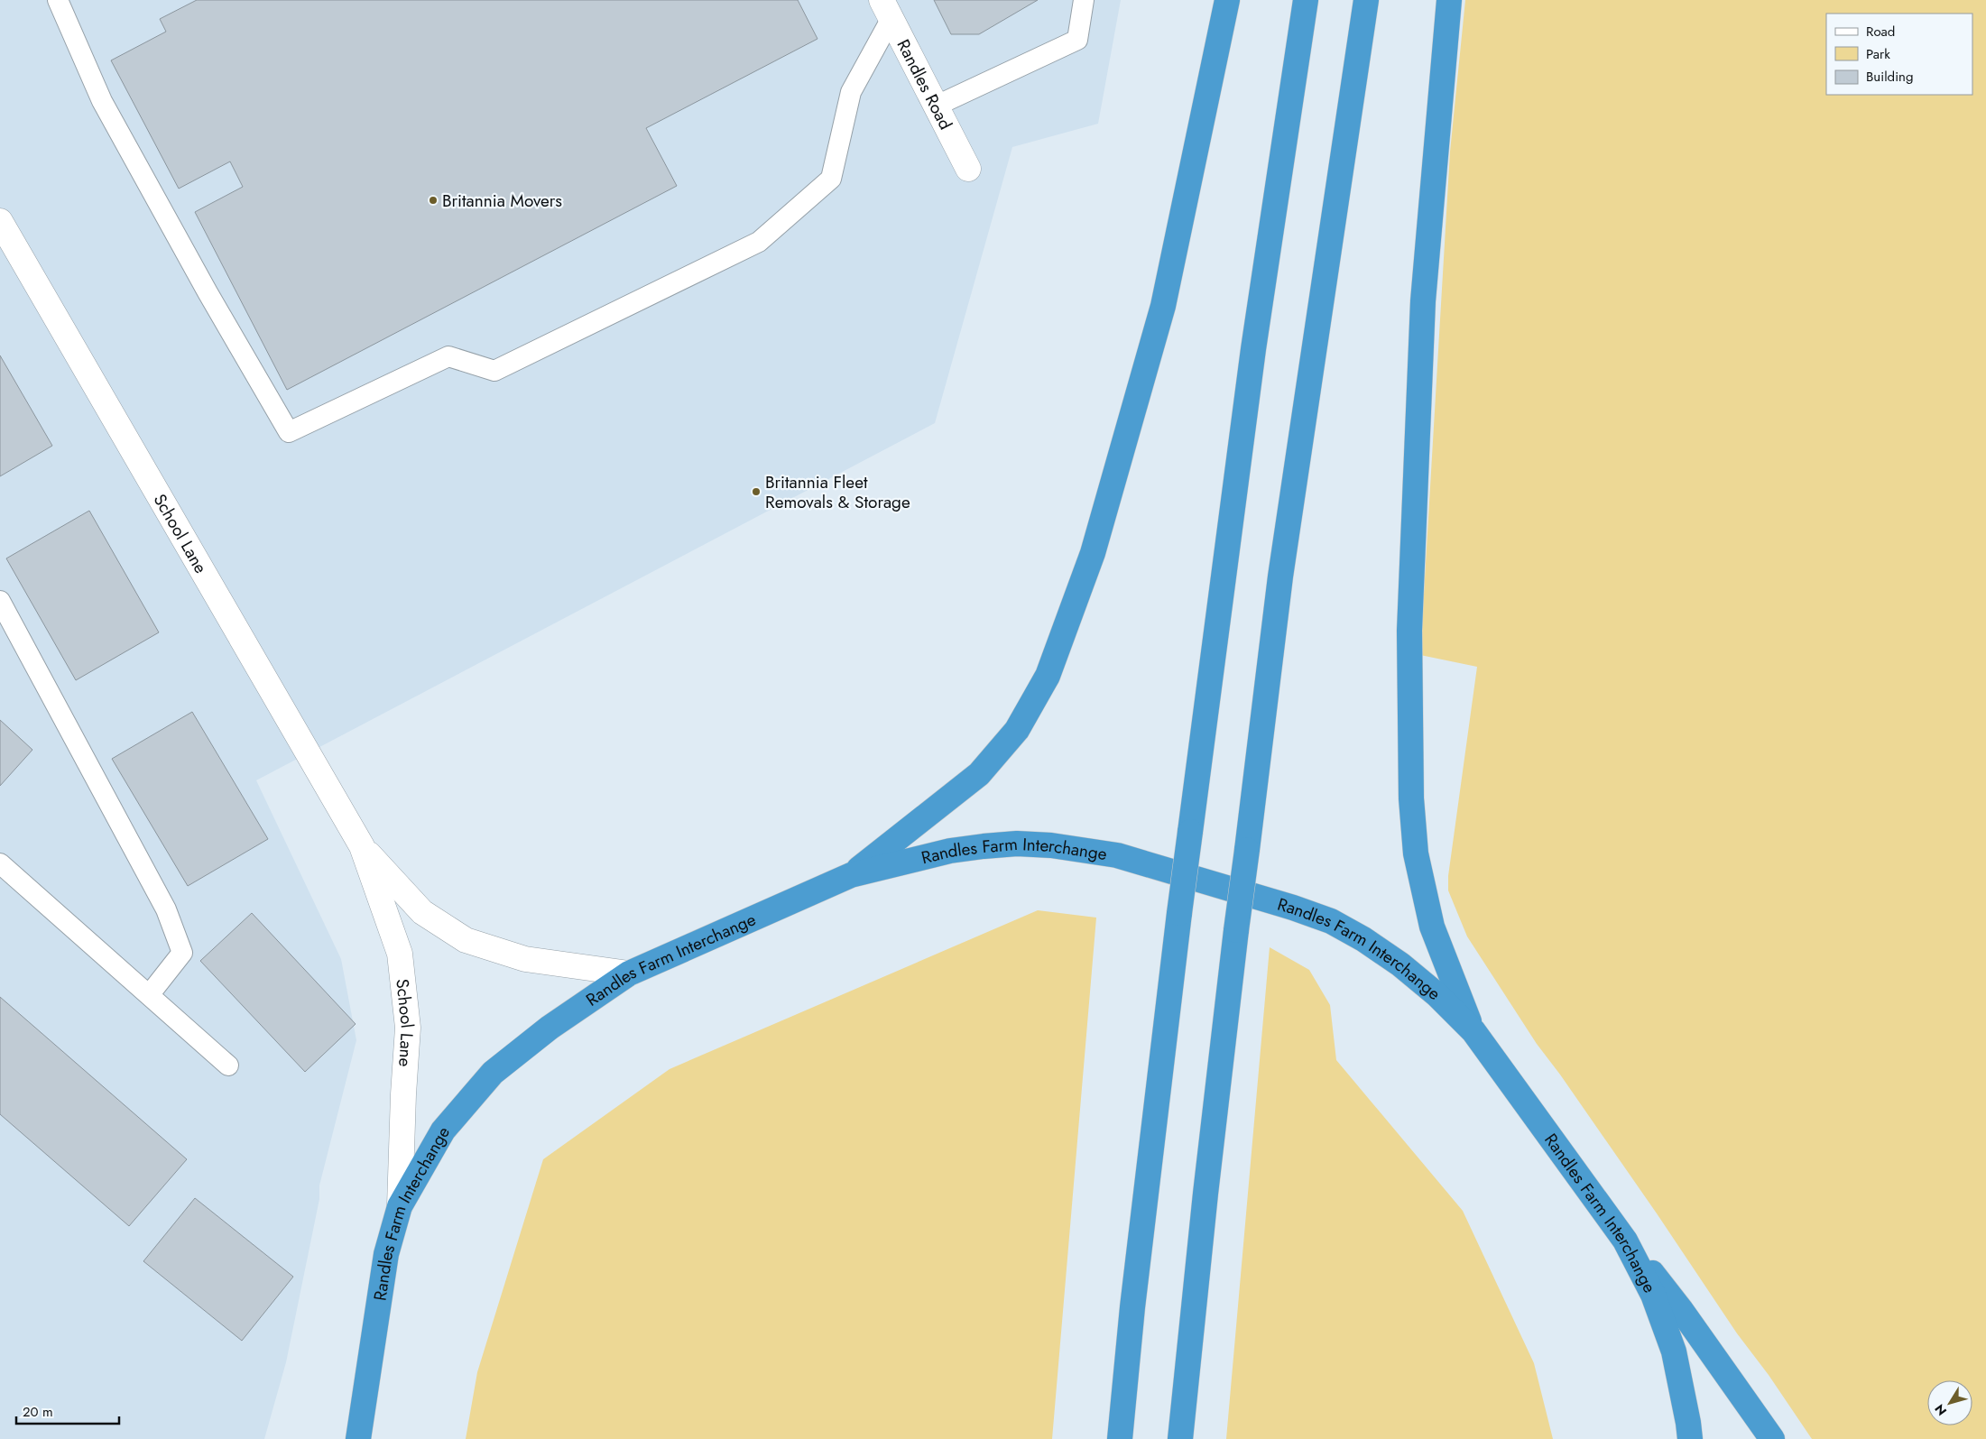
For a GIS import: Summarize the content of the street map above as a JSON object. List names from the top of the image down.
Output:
{
  "streets": {
    "highway": ["Randles Farm Interchange"],
    "main road": ["Randles Road", "School Lane"]
  },
  "crossings": [
    ["School Lane", "Randles Farm Interchange"]
  ],
  "places": ["Britannia Movers", "Britannia Fleet Removals & Storage"],
  "legend": ["Road", "Park", "Building"],
  "scale_bar": "20 m",
  "north": "bottom left"
}
